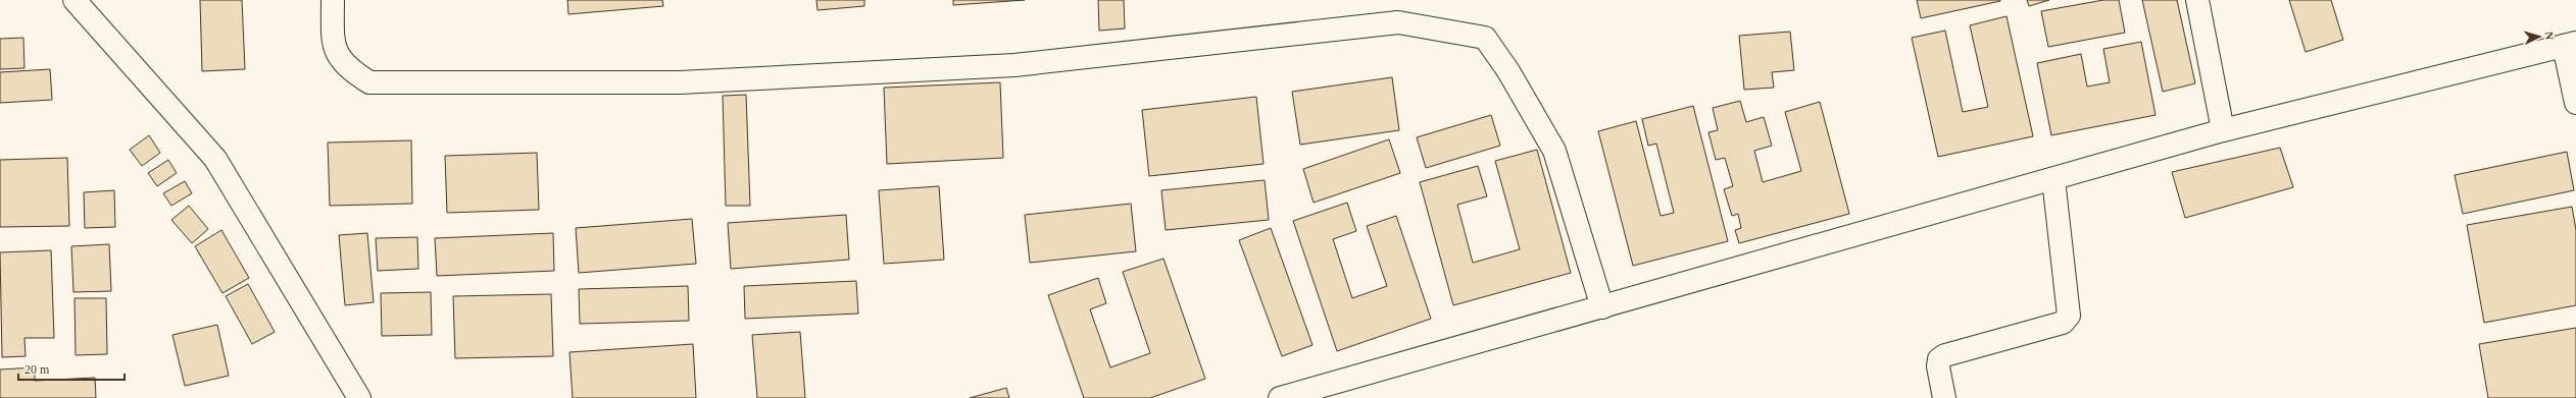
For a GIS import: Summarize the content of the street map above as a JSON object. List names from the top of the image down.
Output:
{
  "scale_bar": "20 m",
  "north": "right"
}
